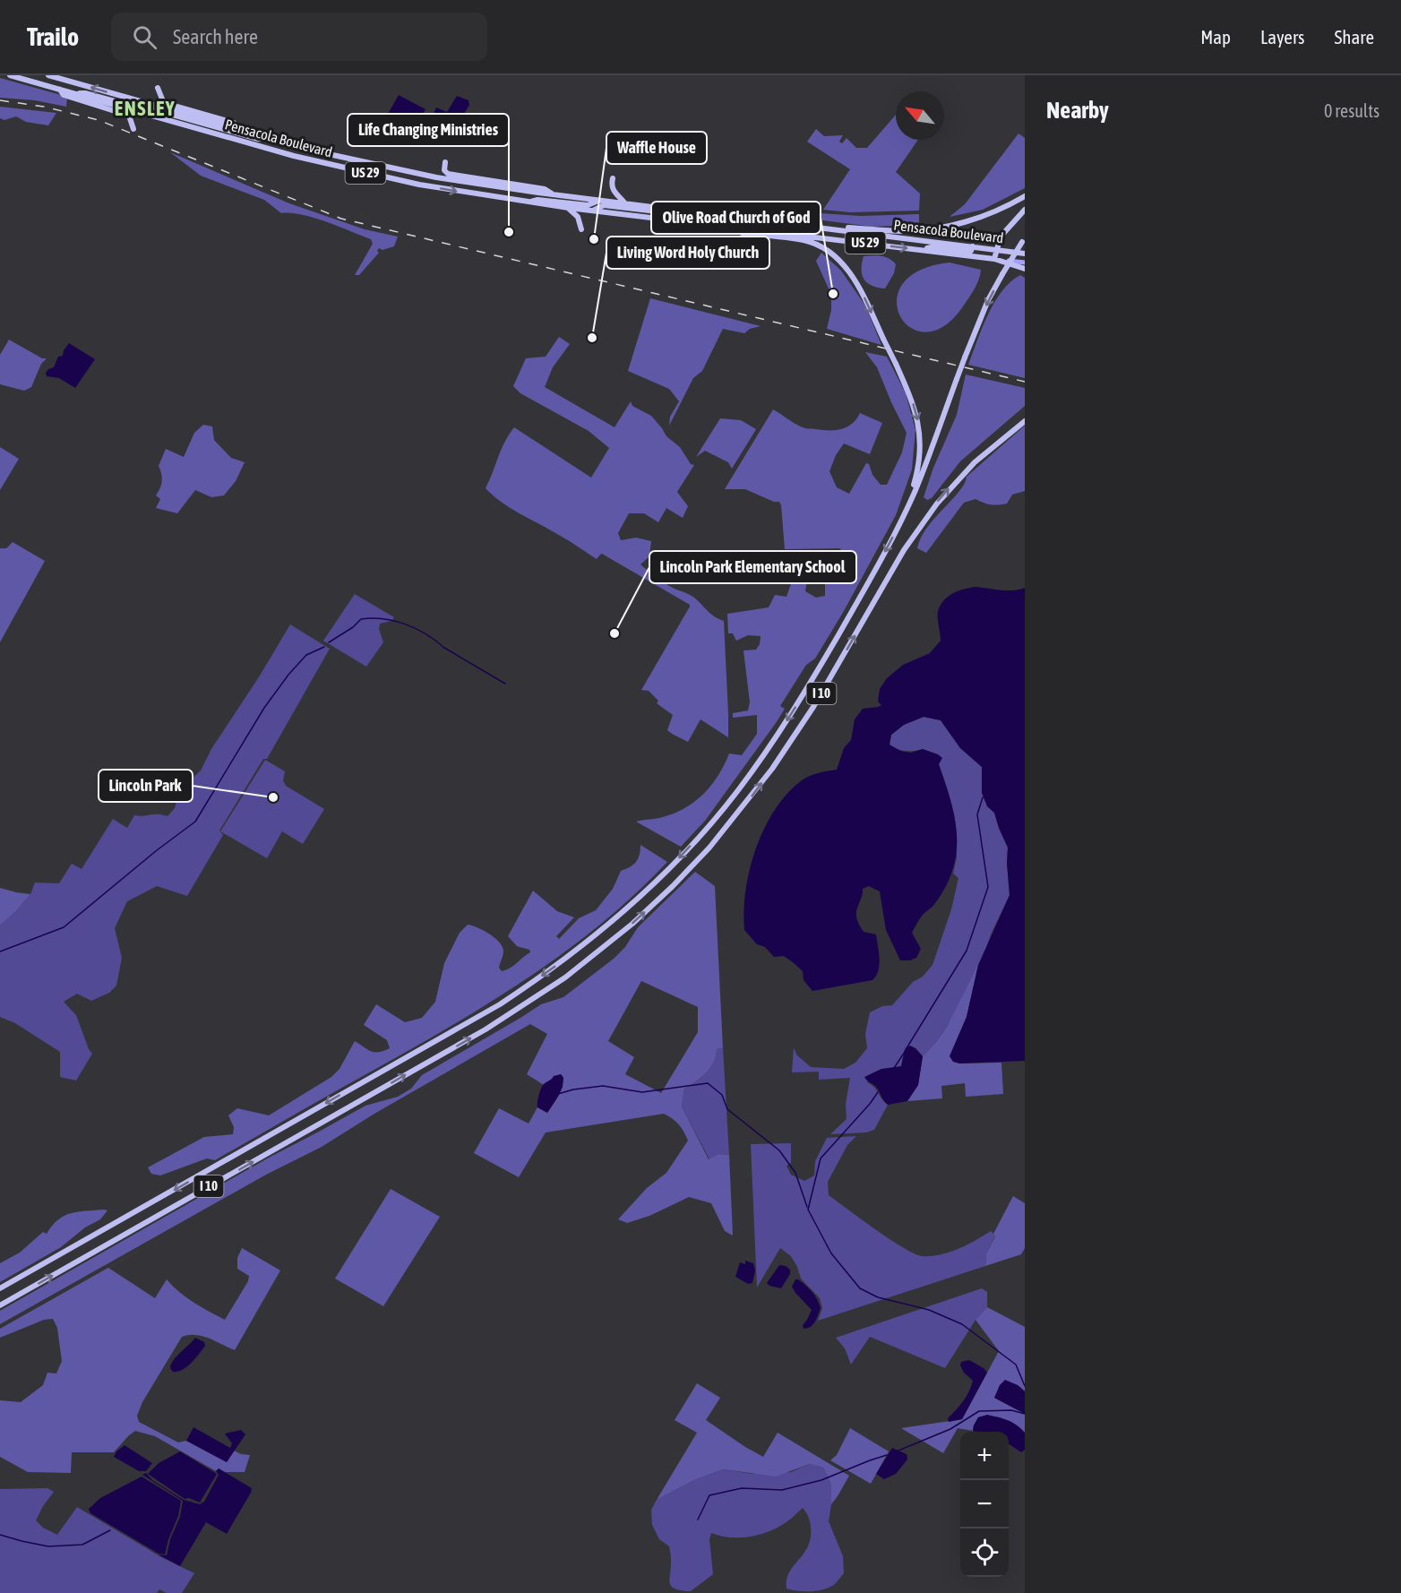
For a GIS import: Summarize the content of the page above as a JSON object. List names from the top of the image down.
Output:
{
  "streets": {
    "highway": ["Pensacola Boulevard", "US 29", "I 10"]
  },
  "districts": ["ENSLEY"],
  "places": [
    "Life Changing Ministries",
    "Waffle House",
    "Olive Road Church of God",
    "Living Word Holy Church",
    "Lincoln Park Elementary School",
    "Lincoln Park"
  ],
  "north": "top left",
  "page": {
    "header": "Trailo",
    "search": "Search here",
    "nav": ["Map", "Layers", "Share"],
    "heading": ["Nearby", "0 results"],
    "map_buttons": ["+", "−"]
  }
}
